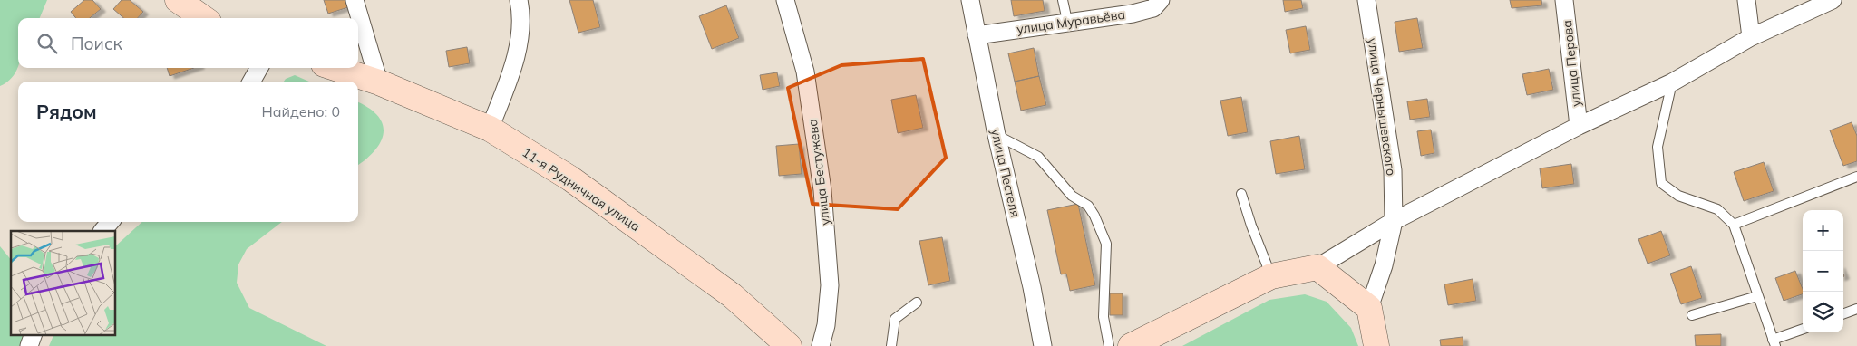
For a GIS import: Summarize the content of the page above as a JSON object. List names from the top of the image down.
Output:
{
  "streets": {
    "main road": ["улица Чернышевского", "11-я Рудничная улица"],
    "street": [
      "улица Муравьёва",
      "улица Перова",
      "улица Бестужева",
      "улица Пестеля"
    ]
  },
  "crossings": [
    ["улица Муравьёва", "улица Пестеля"]
  ],
  "page": {
    "search": "Поиск",
    "heading": ["Рядом", "Найдено: 0"],
    "map_buttons": ["+", "−"]
  }
}
